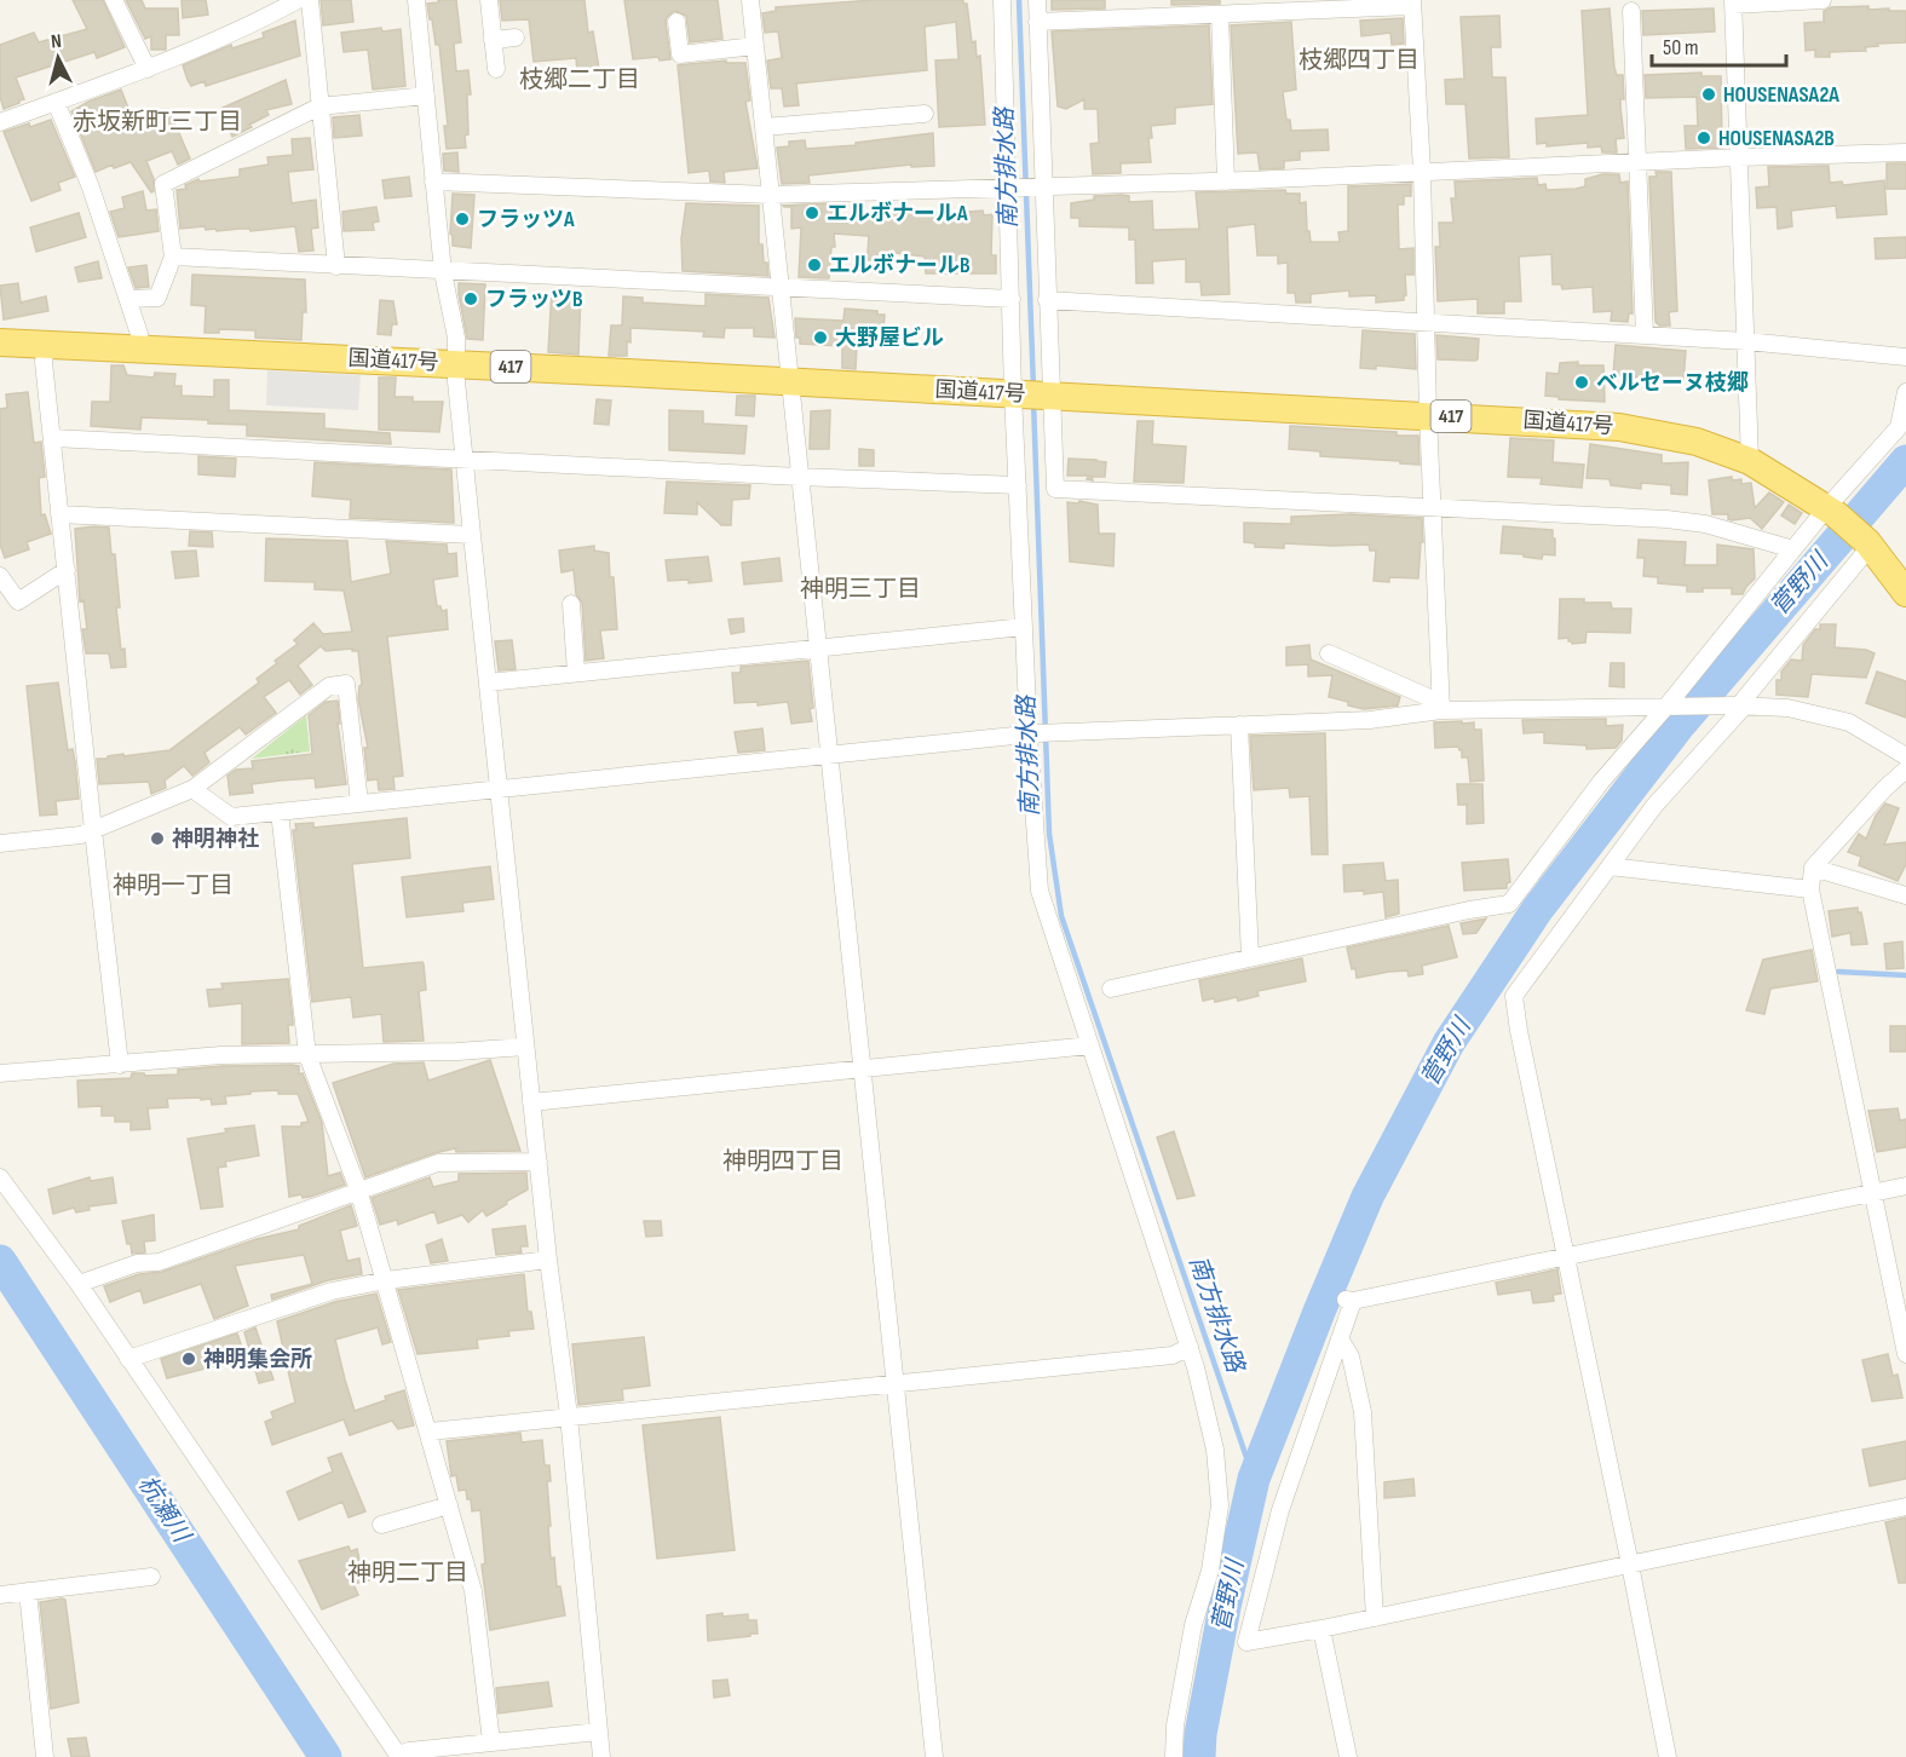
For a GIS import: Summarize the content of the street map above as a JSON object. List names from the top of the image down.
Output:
{
  "streets": {
    "highway": ["国道417号", "417"]
  },
  "districts": [
    "枝郷四丁目",
    "枝郷二丁目",
    "赤坂新町三丁目",
    "神明三丁目",
    "神明一丁目",
    "神明四丁目",
    "神明二丁目"
  ],
  "water": ["南方排水路", "菅野川", "杭瀬川"],
  "places": [
    "HOUSENASA2A",
    "HOUSENASA2B",
    "エルボナールA",
    "フラッツA",
    "エルボナールB",
    "フラッツB",
    "大野屋ビル",
    "ベルセーヌ枝郷",
    "神明神社",
    "神明集会所"
  ],
  "scale_bar": "50 m",
  "north": "top"
}
